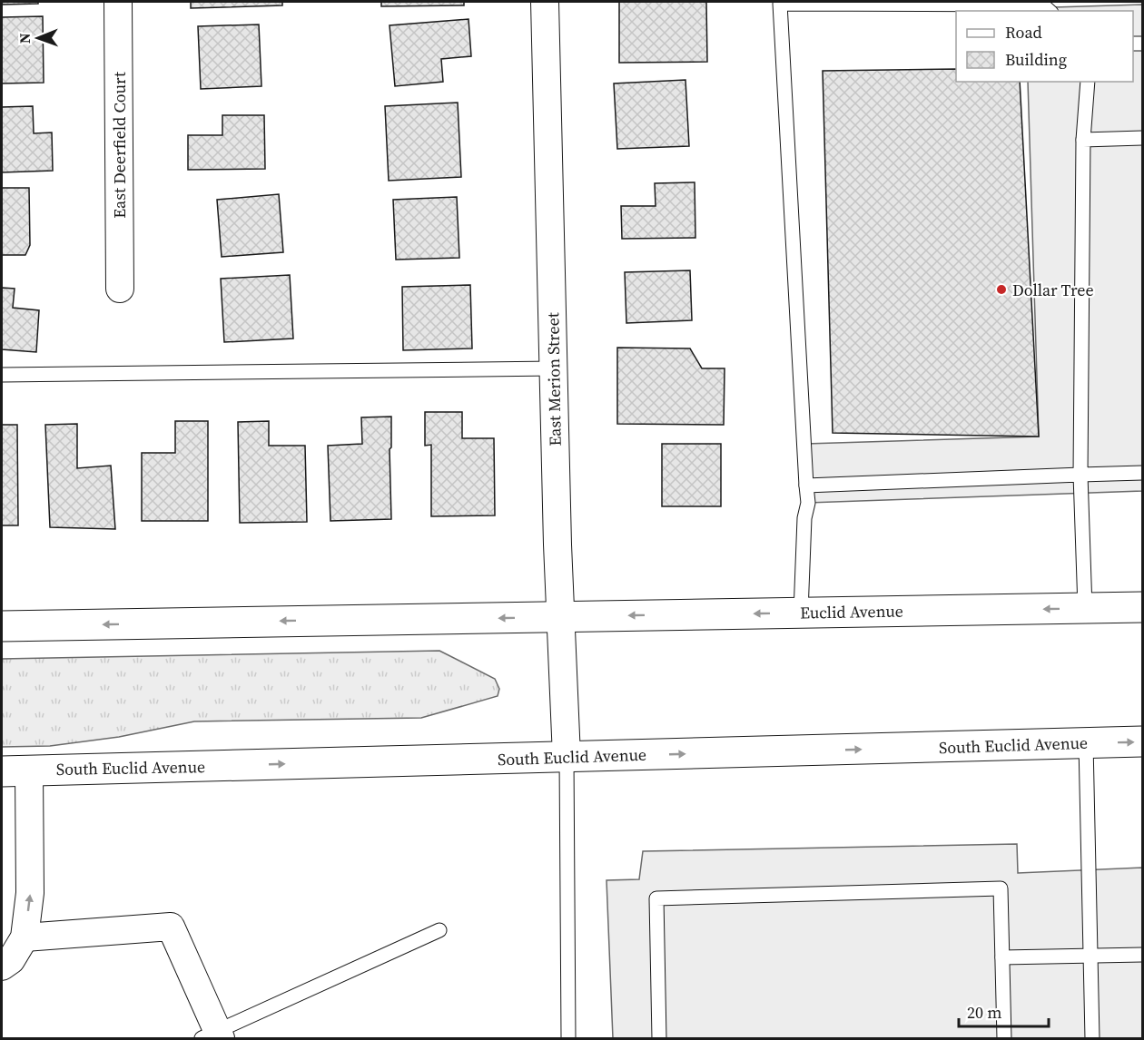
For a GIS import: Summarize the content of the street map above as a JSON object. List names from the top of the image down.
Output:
{
  "streets": {
    "main road": ["Euclid Avenue", "South Euclid Avenue"],
    "street": ["East Deerfield Court", "East Merion Street"]
  },
  "crossings": [
    ["East Merion Street", "Euclid Avenue"],
    ["East Merion Street", "South Euclid Avenue"]
  ],
  "one_way": ["Euclid Avenue"],
  "places": ["Dollar Tree"],
  "legend": ["Road", "Building"],
  "scale_bar": "20 m",
  "north": "left"
}
